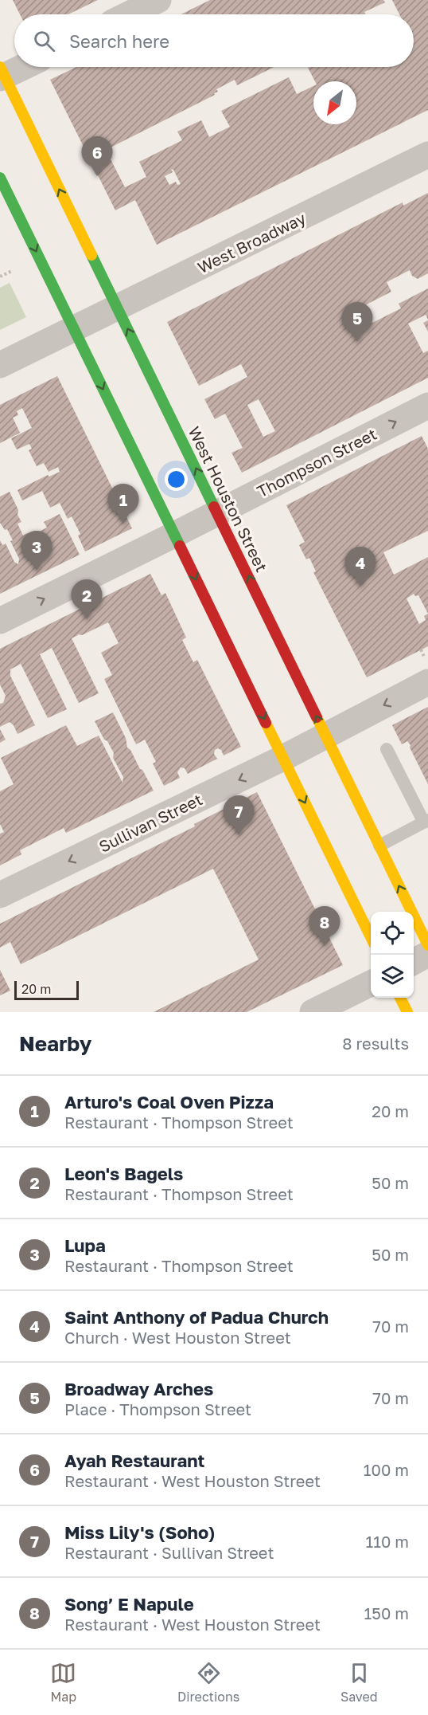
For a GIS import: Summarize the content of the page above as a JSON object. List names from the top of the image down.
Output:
{
  "streets": {
    "main road": ["West Houston Street"],
    "street": ["West Broadway", "Thompson Street", "Sullivan Street"]
  },
  "crossings": [
    ["West Broadway", "West Houston Street"],
    ["Thompson Street", "West Houston Street"],
    ["West Houston Street", "Sullivan Street"]
  ],
  "one_way": ["Thompson Street", "Sullivan Street"],
  "scale_bar": "20 m",
  "north": "bottom left",
  "page": {
    "search": "Search here",
    "pins": [
      "6",
      "5",
      "1",
      "3",
      "4",
      "2",
      "7",
      "8"
    ],
    "scale": "20 m",
    "heading": ["Nearby", "8 results"],
    "list": [
      {
        "mark": "1",
        "name": "Arturo's Coal Oven Pizza",
        "note": "Restaurant · Thompson Street",
        "value": "20 m"
      },
      {
        "mark": "2",
        "name": "Leon's Bagels",
        "note": "Restaurant · Thompson Street",
        "value": "50 m"
      },
      {
        "mark": "3",
        "name": "Lupa",
        "note": "Restaurant · Thompson Street",
        "value": "50 m"
      },
      {
        "mark": "4",
        "name": "Saint Anthony of Padua Church",
        "note": "Church · West Houston Street",
        "value": "70 m"
      },
      {
        "mark": "5",
        "name": "Broadway Arches",
        "note": "Place · Thompson Street",
        "value": "70 m"
      },
      {
        "mark": "6",
        "name": "Ayah Restaurant",
        "note": "Restaurant · West Houston Street",
        "value": "100 m"
      },
      {
        "mark": "7",
        "name": "Miss Lily's (Soho)",
        "note": "Restaurant · Sullivan Street",
        "value": "110 m"
      },
      {
        "mark": "8",
        "name": "Song’ E Napule",
        "note": "Restaurant · West Houston Street",
        "value": "150 m"
      }
    ],
    "nav": ["Map", "Directions", "Saved"]
  }
}
